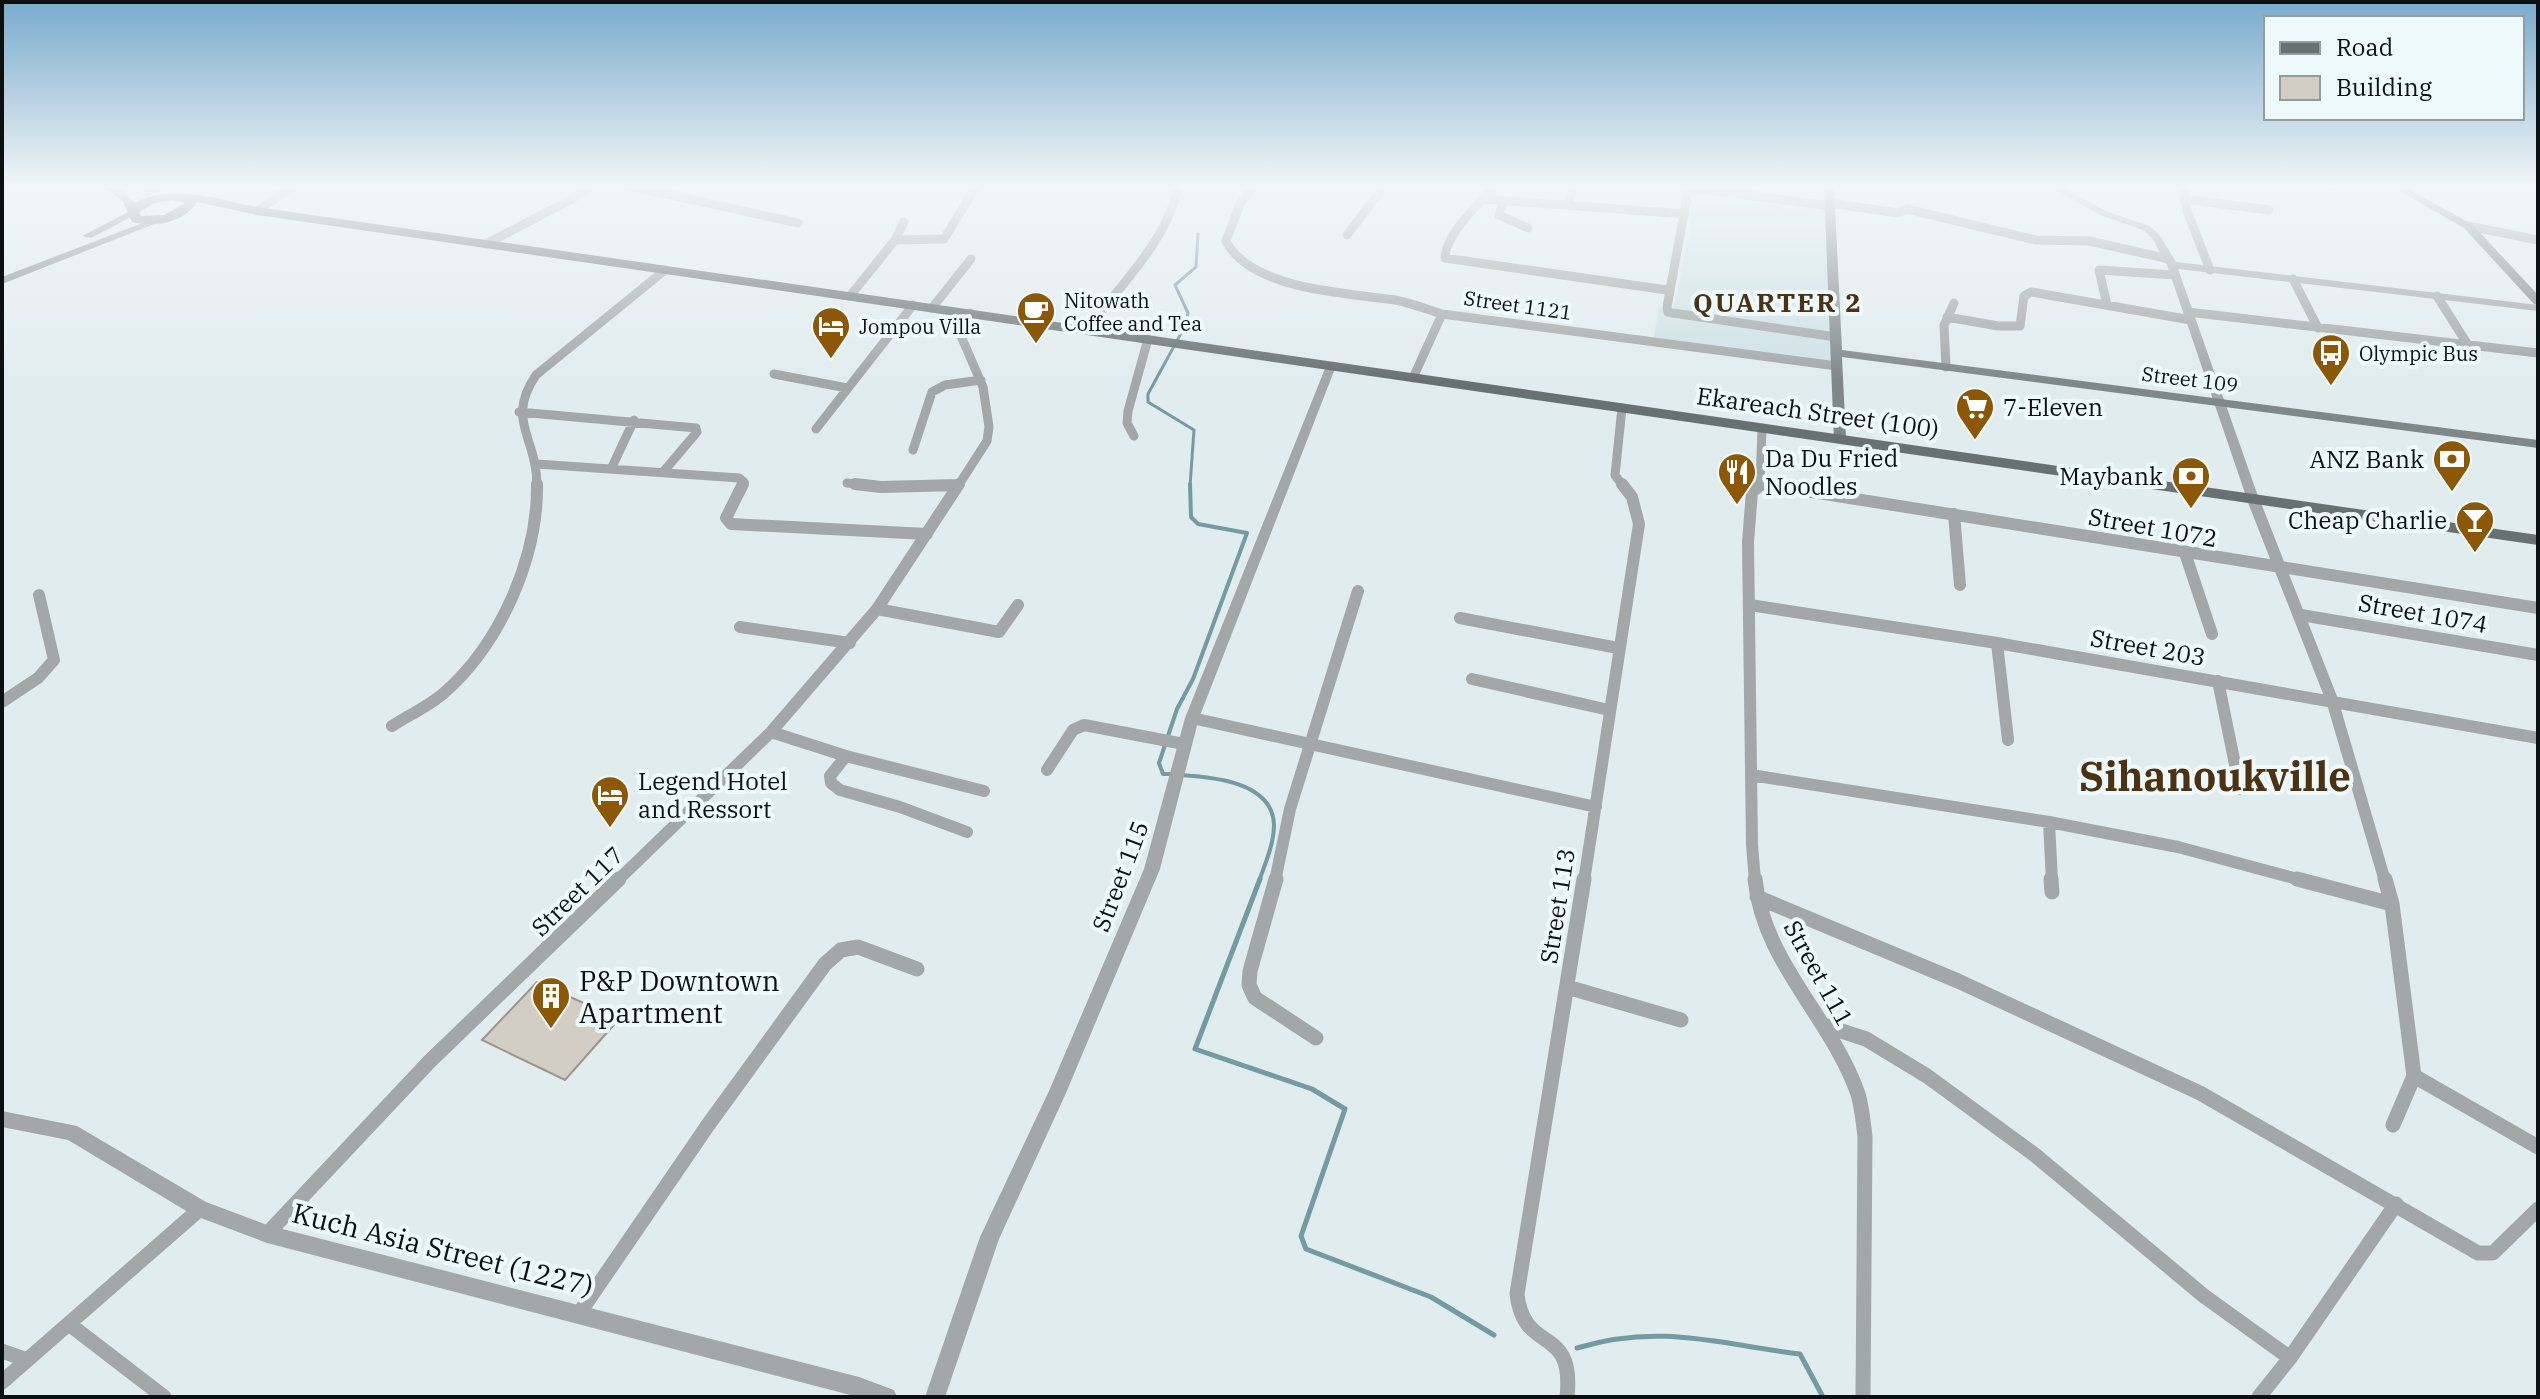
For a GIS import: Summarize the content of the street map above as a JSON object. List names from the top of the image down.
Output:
{
  "streets": {
    "main road": ["Street 109", "Ekareach Street (100)"],
    "street": [
      "Street 1121",
      "Street 1072",
      "Street 1074",
      "Street 203",
      "Street 115",
      "Street 117",
      "Street 113",
      "Street 111",
      "Kuch Asia Street (1227)"
    ]
  },
  "crossings": [
    ["Street 1121", "Street 109"],
    ["Ekareach Street (100)", "Street 115"],
    ["Ekareach Street (100)", "Street 113"],
    ["Ekareach Street (100)", "Street 111"],
    ["Street 1072", "Street 111"],
    ["Street 203", "Street 111"],
    ["Street 117", "Kuch Asia Street (1227)"]
  ],
  "districts": ["QUARTER 2", "Sihanoukville"],
  "places": {
    "cafe": ["Nitowath Coffee and Tea"],
    "hotel": ["Jompou Villa", "Legend Hotel and Ressort"],
    "bus stop": ["Olympic Bus"],
    "supermarket": ["7-Eleven"],
    "bank": ["ANZ Bank", "Maybank"],
    "restaurant": ["Da Du Fried Noodles"],
    "bar": ["Cheap Charlie"],
    "building": ["P&P Downtown Apartment"]
  },
  "legend": ["Road", "Building"]
}
